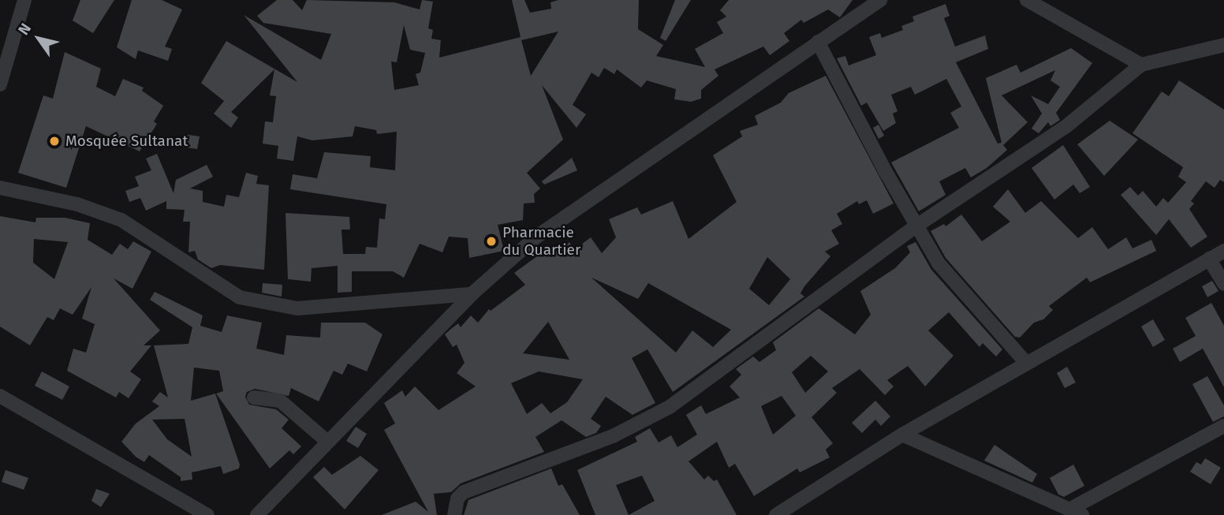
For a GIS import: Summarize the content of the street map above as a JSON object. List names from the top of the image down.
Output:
{
  "places": ["Mosquée Sultanat", "Pharmacie du Quartier"],
  "north": "top left"
}
